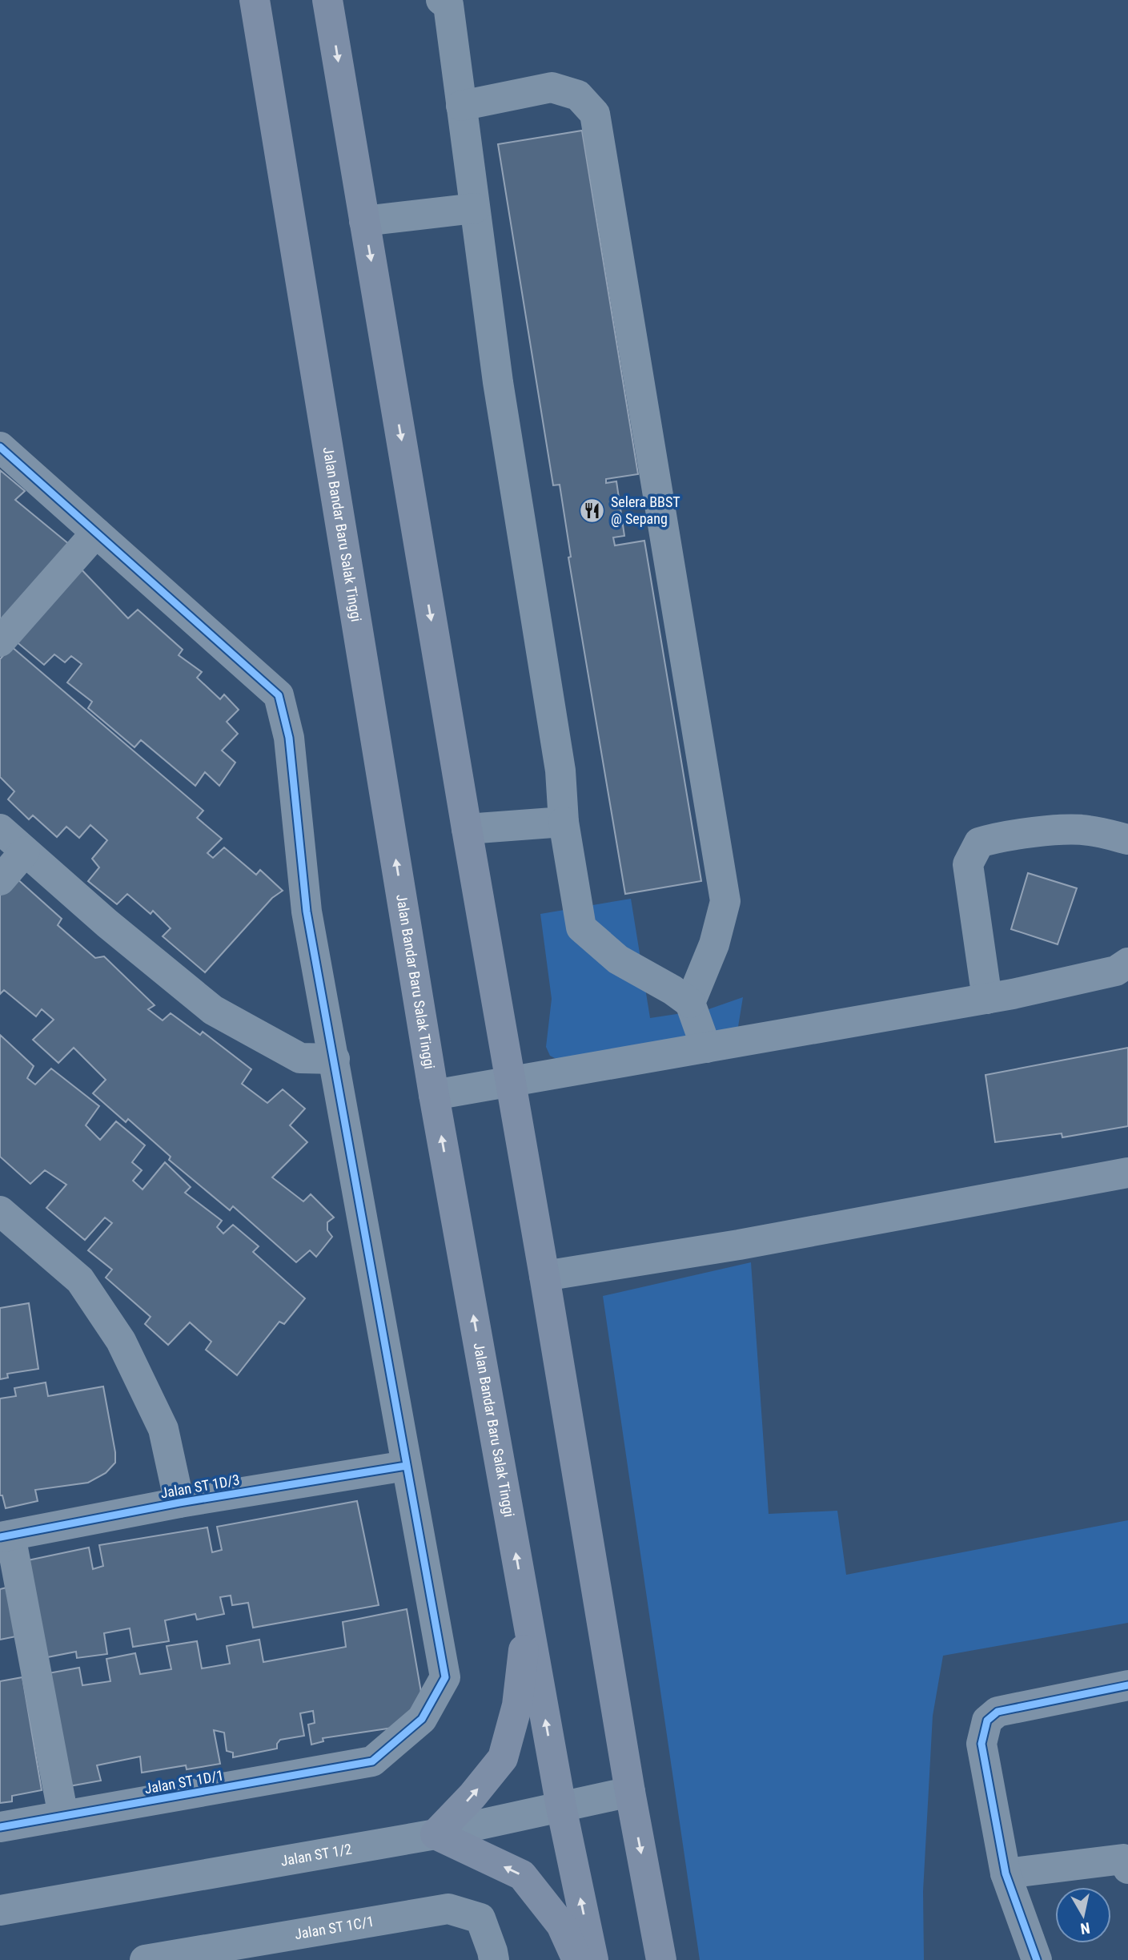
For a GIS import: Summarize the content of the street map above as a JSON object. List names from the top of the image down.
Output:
{
  "streets": {
    "main road": ["Jalan Bandar Baru Salak Tinggi"],
    "street": [
      "Jalan ST 1D/3",
      "Jalan ST 1D/1",
      "Jalan ST 1/2",
      "Jalan ST 1C/1"
    ]
  },
  "crossings": [
    ["Jalan Bandar Baru Salak Tinggi", "Jalan ST 1/2"],
    ["Jalan ST 1D/3", "Jalan ST 1D/1"]
  ],
  "places": {
    "restaurant": ["Selera BBST @ Sepang"]
  },
  "north": "bottom"
}
